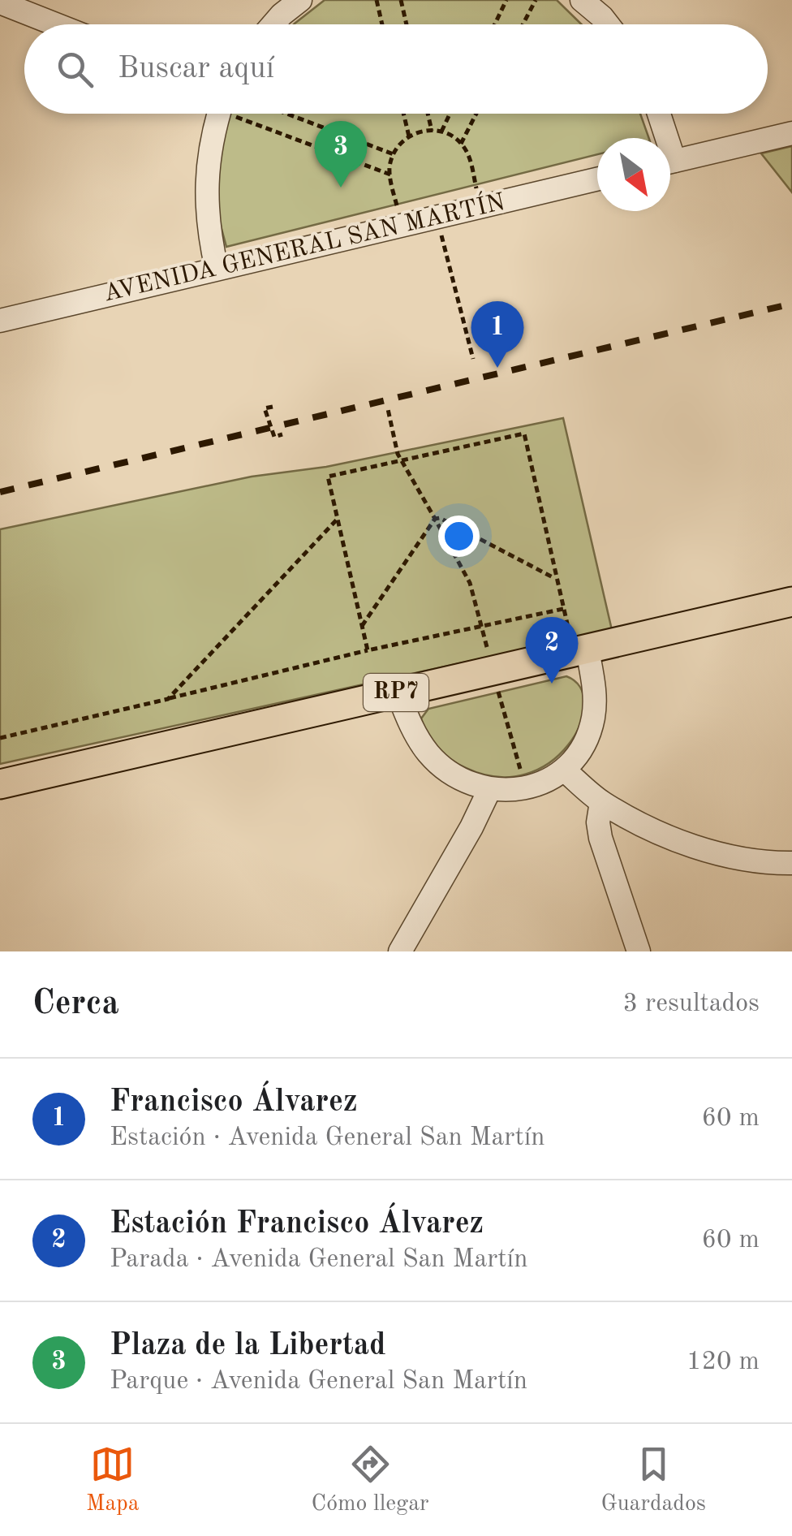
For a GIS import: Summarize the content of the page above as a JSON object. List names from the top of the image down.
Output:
{
  "streets": {
    "main road": ["RP7"],
    "street": ["AVENIDA GENERAL SAN MARTÍN"]
  },
  "north": "bottom right",
  "page": {
    "search": "Buscar aquí",
    "pins": ["3", "1", "2"],
    "heading": ["Cerca", "3 resultados"],
    "list": [
      {
        "mark": "1",
        "name": "Francisco Álvarez",
        "note": "Estación · Avenida General San Martín",
        "value": "60 m"
      },
      {
        "mark": "2",
        "name": "Estación Francisco Álvarez",
        "note": "Parada · Avenida General San Martín",
        "value": "60 m"
      },
      {
        "mark": "3",
        "name": "Plaza de la Libertad",
        "note": "Parque · Avenida General San Martín",
        "value": "120 m"
      }
    ],
    "nav": ["Mapa", "Cómo llegar", "Guardados"]
  }
}
